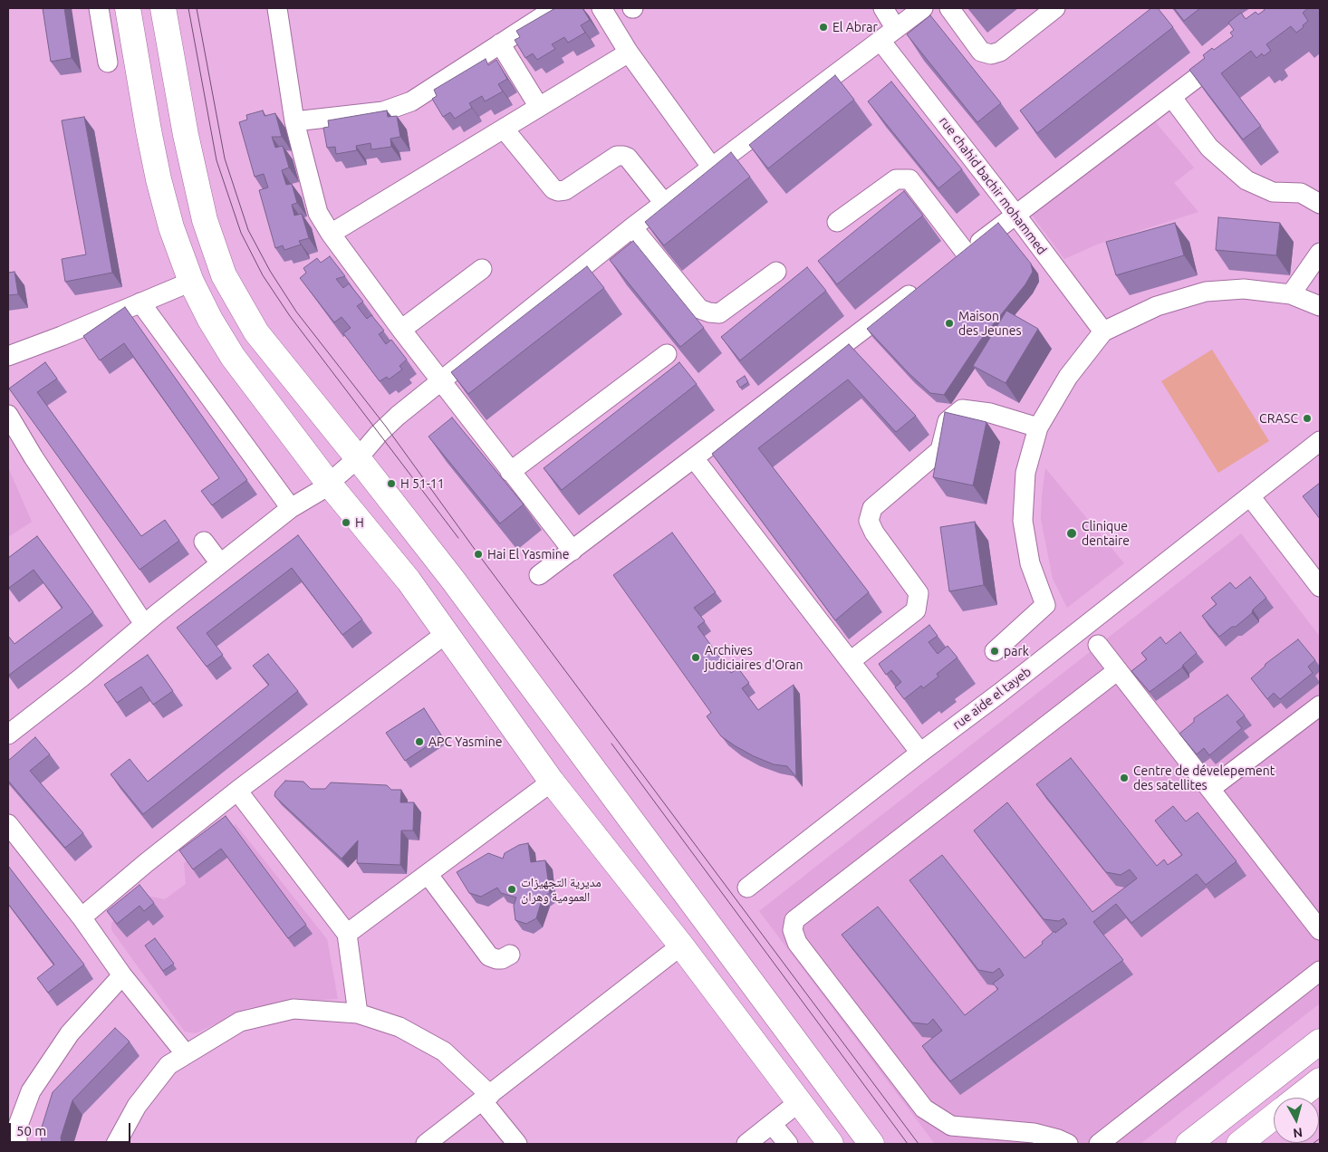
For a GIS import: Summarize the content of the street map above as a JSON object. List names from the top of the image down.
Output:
{
  "streets": {
    "street": ["rue chahid bachir mohammed", "rue aide el tayeb"]
  },
  "places": [
    "El Abrar",
    "Maison des Jeunes",
    "CRASC",
    "H 51-11",
    "H",
    "Clinique dentaire",
    "Hai El Yasmine",
    "park",
    "Archives judiciaires d'Oran",
    "APC Yasmine",
    "Centre de dévelepement des satellites",
    "مديرية التجهيزات العمومية وهران"
  ],
  "scale_bar": "50 m",
  "north": "bottom"
}
